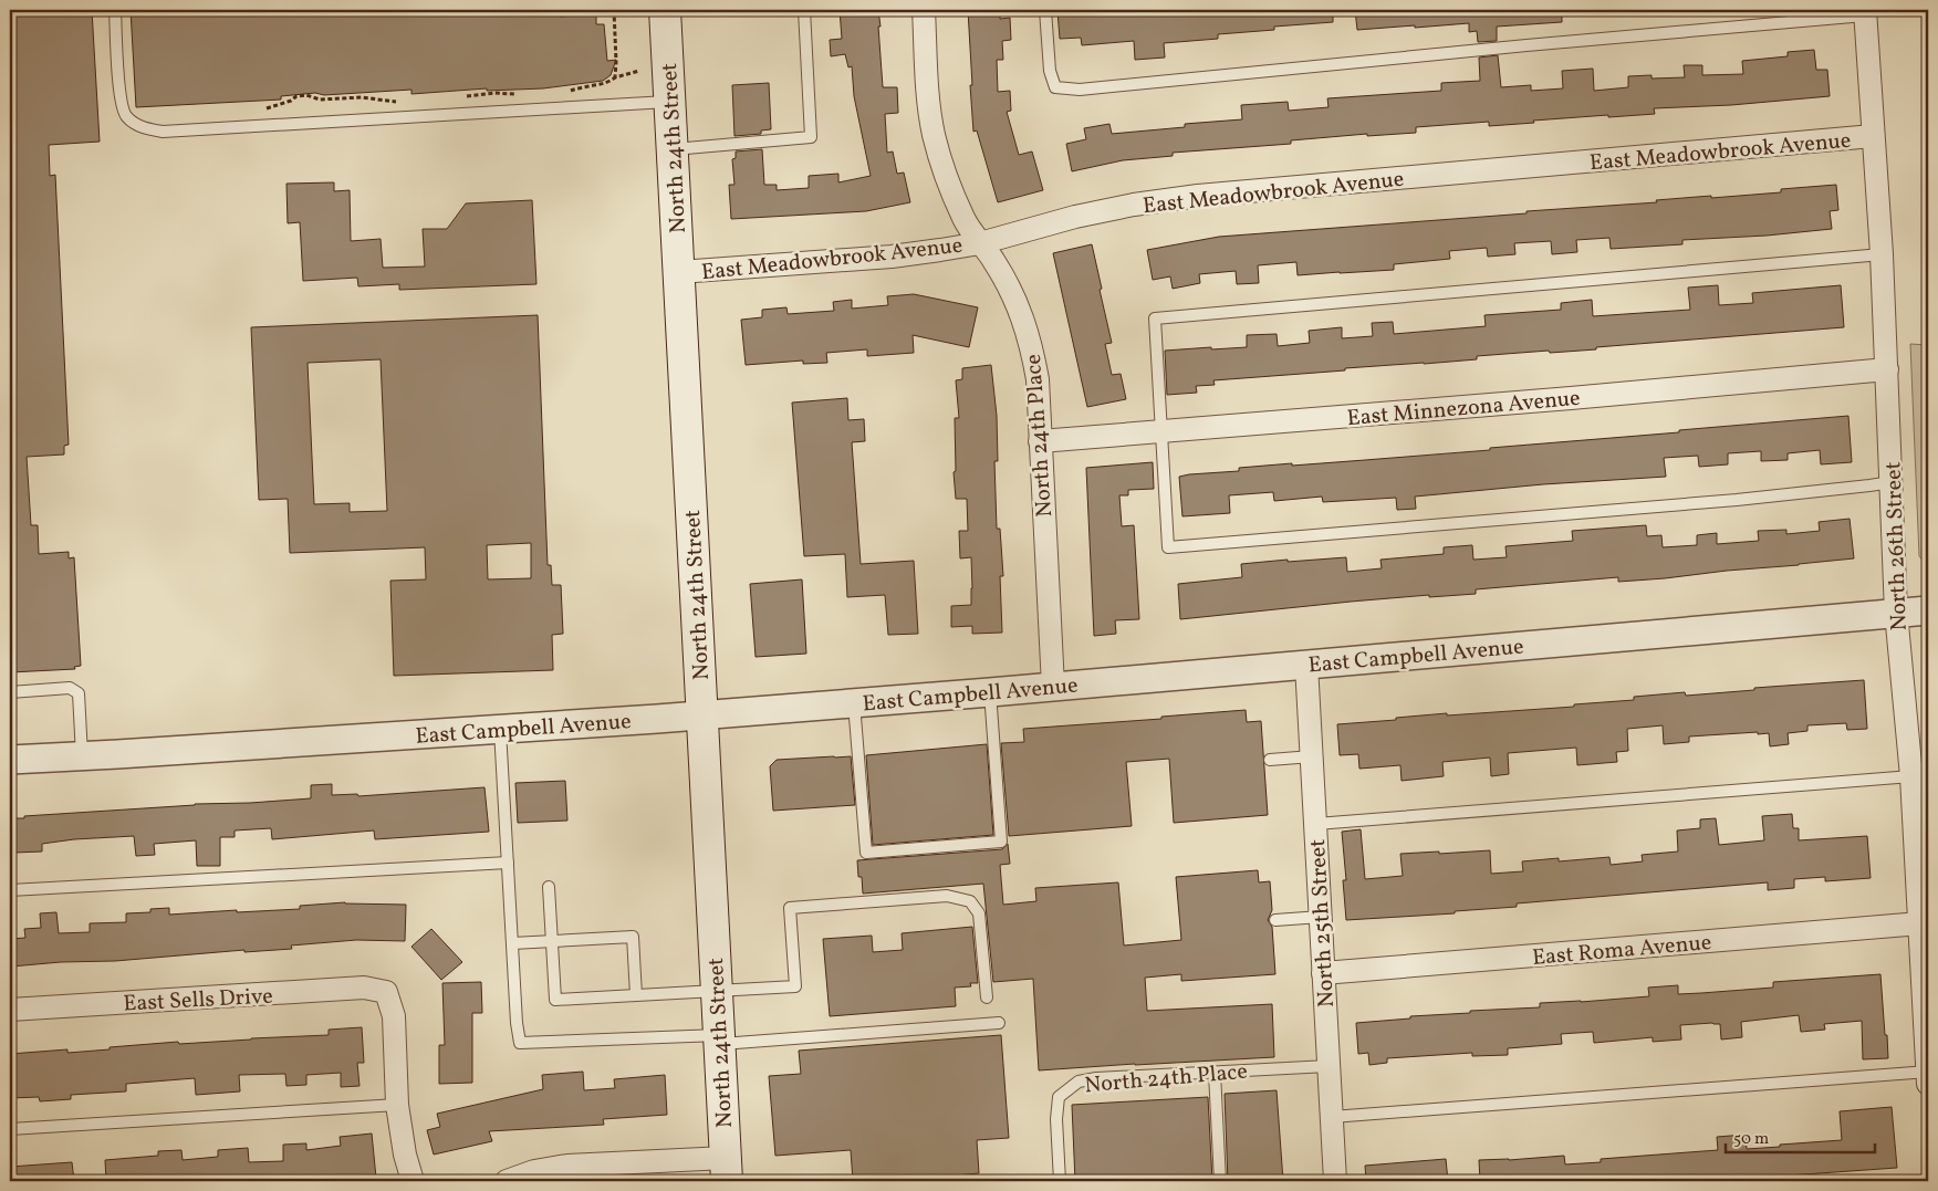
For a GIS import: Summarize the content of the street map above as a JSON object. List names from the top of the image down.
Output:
{
  "streets": {
    "main road": ["North 24th Street"],
    "street": [
      "East Meadowbrook Avenue",
      "East Minnezona Avenue",
      "North 24th Place",
      "North 26th Street",
      "East Campbell Avenue",
      "North 25th Street",
      "East Roma Avenue",
      "East Sells Drive"
    ]
  },
  "crossings": [
    ["North 24th Street", "East Meadowbrook Avenue"],
    ["North 24th Street", "East Campbell Avenue"],
    ["East Meadowbrook Avenue", "North 24th Place"],
    ["East Meadowbrook Avenue", "North 26th Street"],
    ["East Minnezona Avenue", "North 24th Place"],
    ["East Minnezona Avenue", "North 26th Street"],
    ["North 24th Place", "East Campbell Avenue"],
    ["North 24th Place", "North 25th Street"],
    ["North 26th Street", "East Campbell Avenue"],
    ["North 26th Street", "East Roma Avenue"],
    ["East Campbell Avenue", "North 25th Street"],
    ["North 25th Street", "East Roma Avenue"]
  ],
  "scale_bar": "50 m"
}
